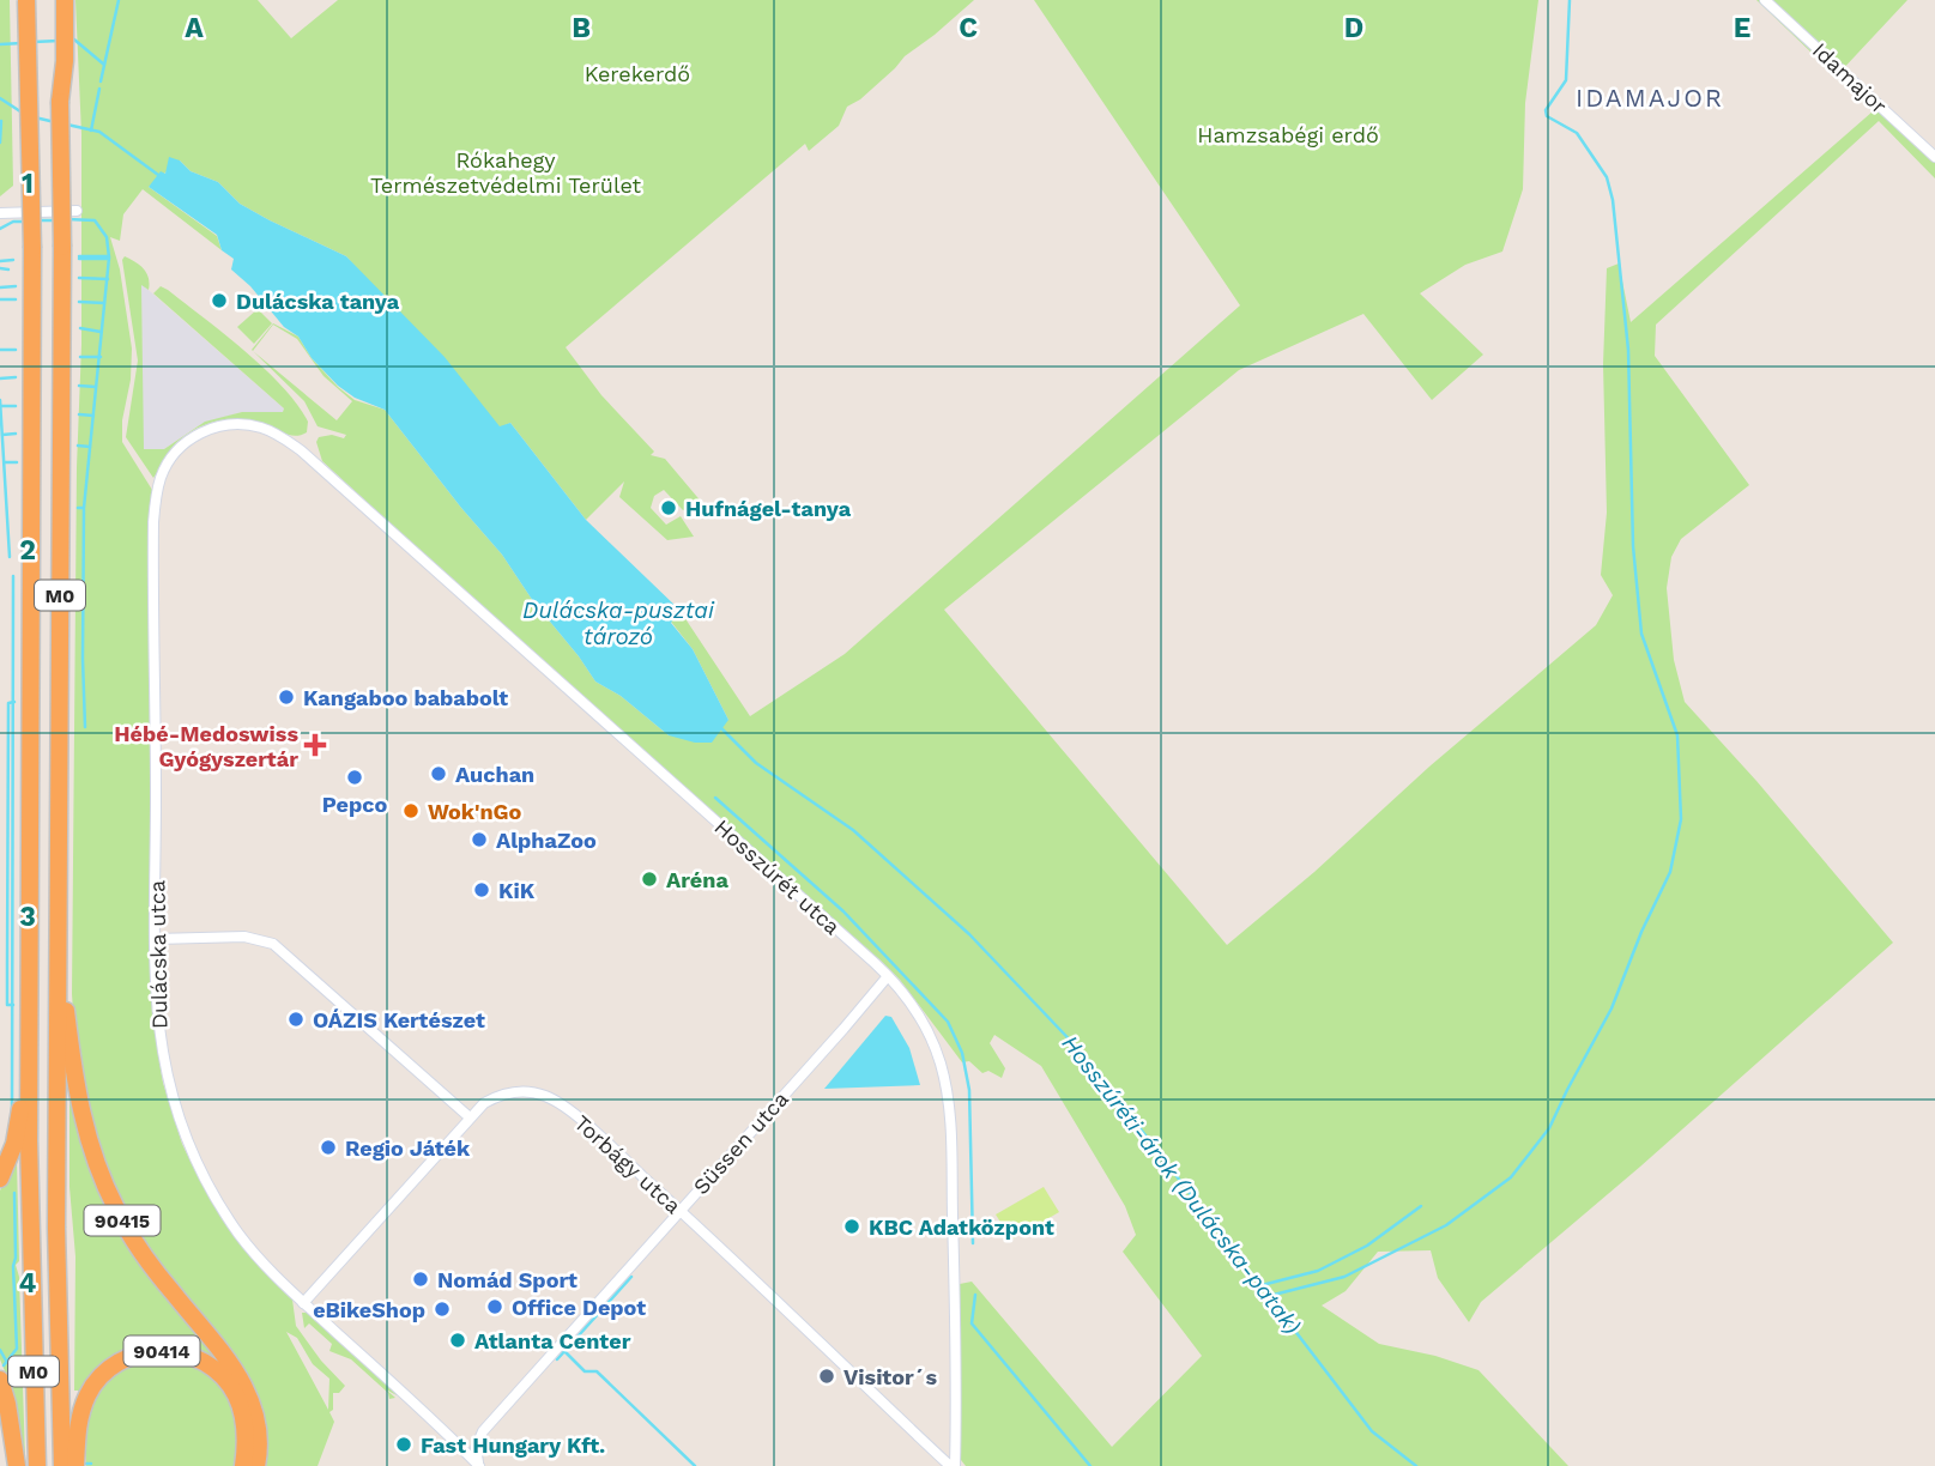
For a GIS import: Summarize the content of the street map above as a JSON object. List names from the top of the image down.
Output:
{
  "streets": {
    "highway": ["M0", "90415", "90414"],
    "street": [
      "Idamajor",
      "Hosszúrét utca",
      "Dulácska utca",
      "Süssen utca",
      "Torbágy utca"
    ]
  },
  "crossings": [
    ["M0", "90415"],
    ["Hosszúrét utca", "Dulácska utca"],
    ["Hosszúrét utca", "Süssen utca"],
    ["Hosszúrét utca", "Torbágy utca"],
    ["Dulácska utca", "Süssen utca"],
    ["Dulácska utca", "Torbágy utca"],
    ["Süssen utca", "Torbágy utca"]
  ],
  "districts": ["IDAMAJOR"],
  "water": ["Dulácska-pusztai tározó", "Hosszúréti-árok (Dulácska-patak)"],
  "parks": ["Kerekerdő", "Hamzsabégi erdő", "Rókahegy Természetvédelmi Terület"],
  "places": {
    "other": [
      "Dulácska tanya",
      "Hufnágel-tanya",
      "Kangaboo bababolt",
      "Auchan",
      "Pepco",
      "Wok'nGo",
      "AlphaZoo",
      "Aréna",
      "KiK",
      "OÁZIS Kertészet",
      "Regio Játék",
      "KBC Adatközpont",
      "Nomád Sport",
      "Office Depot",
      "eBikeShop",
      "Atlanta Center",
      "Visitor´s",
      "Fast Hungary Kft."
    ],
    "health": ["Hébé-Medoswiss Gyógyszertár"]
  },
  "grid": {
    "columns": [
      "A",
      "B",
      "C",
      "D",
      "E"
    ],
    "rows": [
      "1",
      "2",
      "3",
      "4"
    ]
  }
}
